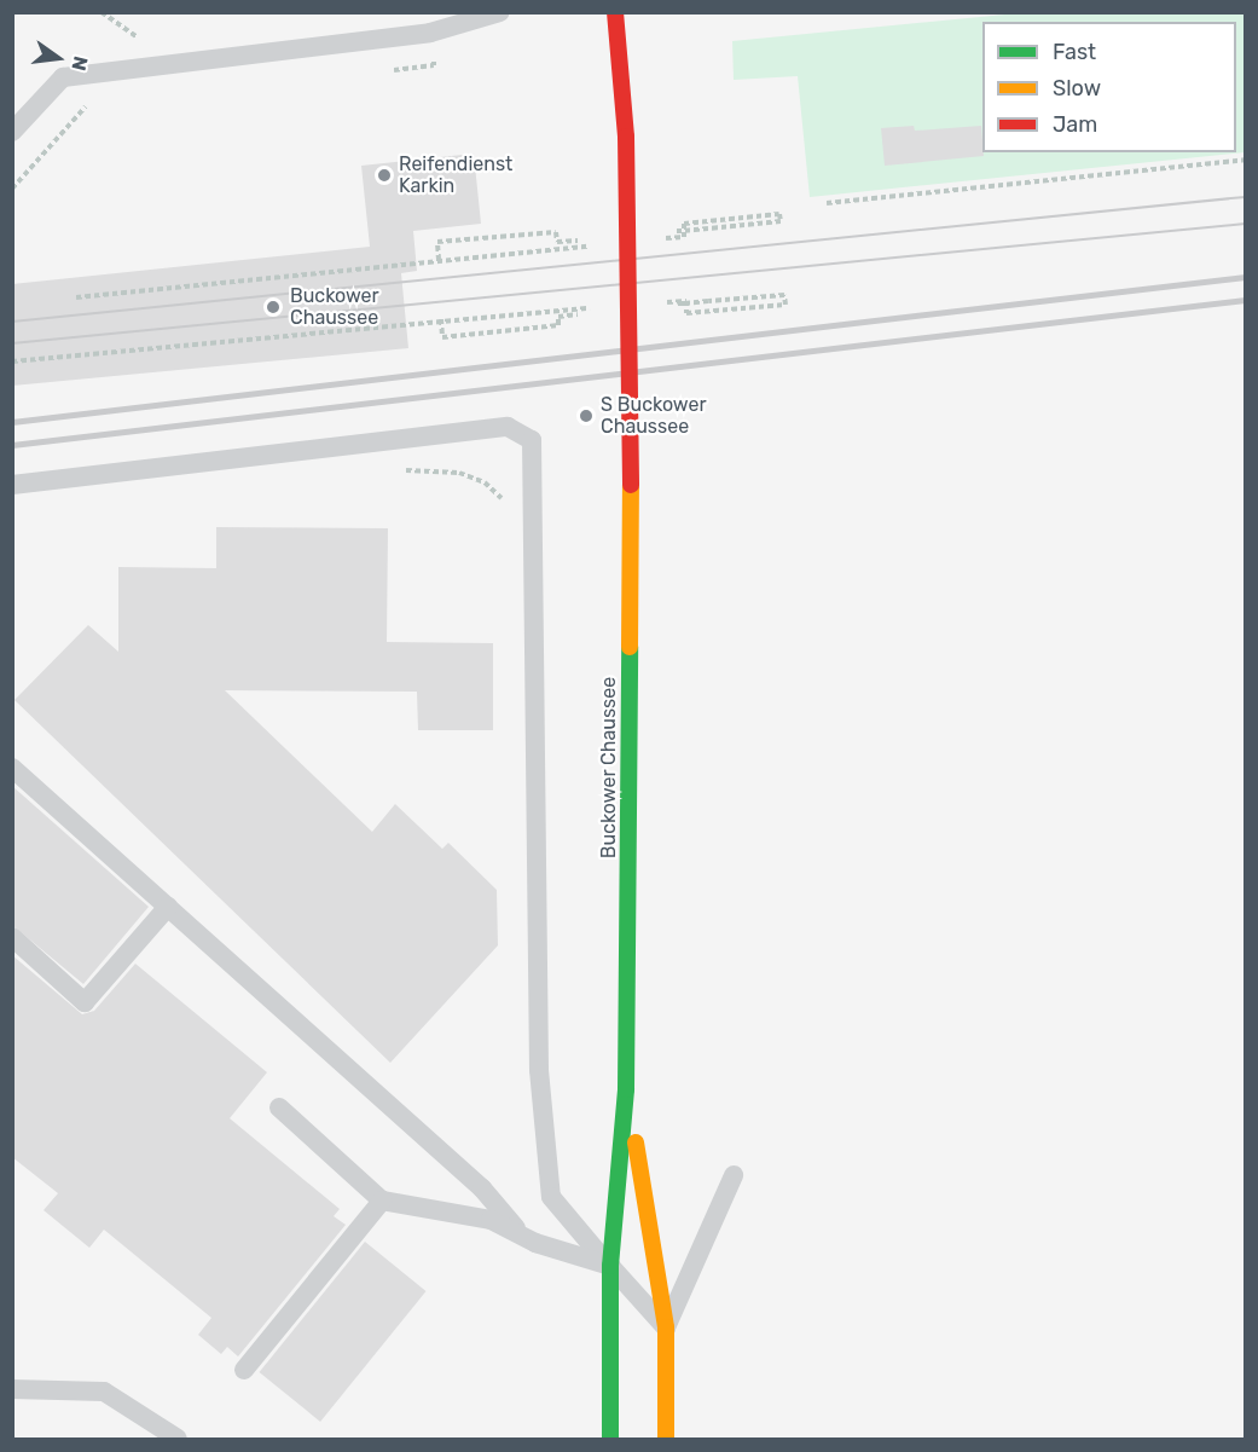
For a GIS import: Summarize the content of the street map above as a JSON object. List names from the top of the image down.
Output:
{
  "streets": {
    "main road": ["Buckower Chaussee"]
  },
  "places": ["Reifendienst Karkin", "Buckower Chaussee", "S Buckower Chaussee"],
  "legend": ["Fast", "Slow", "Jam"],
  "north": "right"
}
